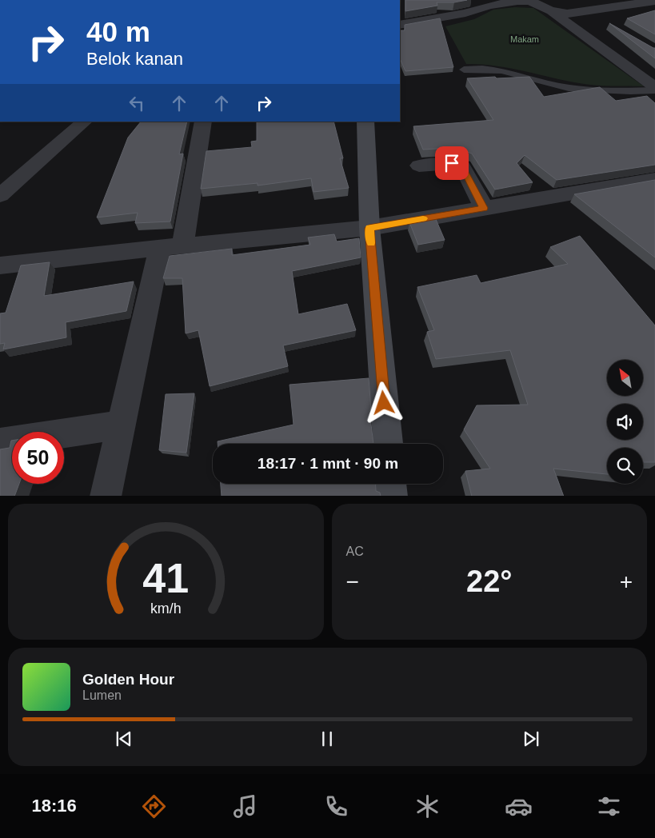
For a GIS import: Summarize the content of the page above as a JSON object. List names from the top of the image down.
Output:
{
  "parks": ["Makam"],
  "north": "top left",
  "page": {
    "turn": ["40 m", "Belok kanan"],
    "limit": "50",
    "trip": "18:17 · 1 mnt · 90 m",
    "tile": "AC",
    "heat": ["−", "22°", "+"],
    "song": ["Golden Hour", "Lumen"],
    "tabs": "18:16",
    "gauge": ["41", "km/h"]
  }
}
